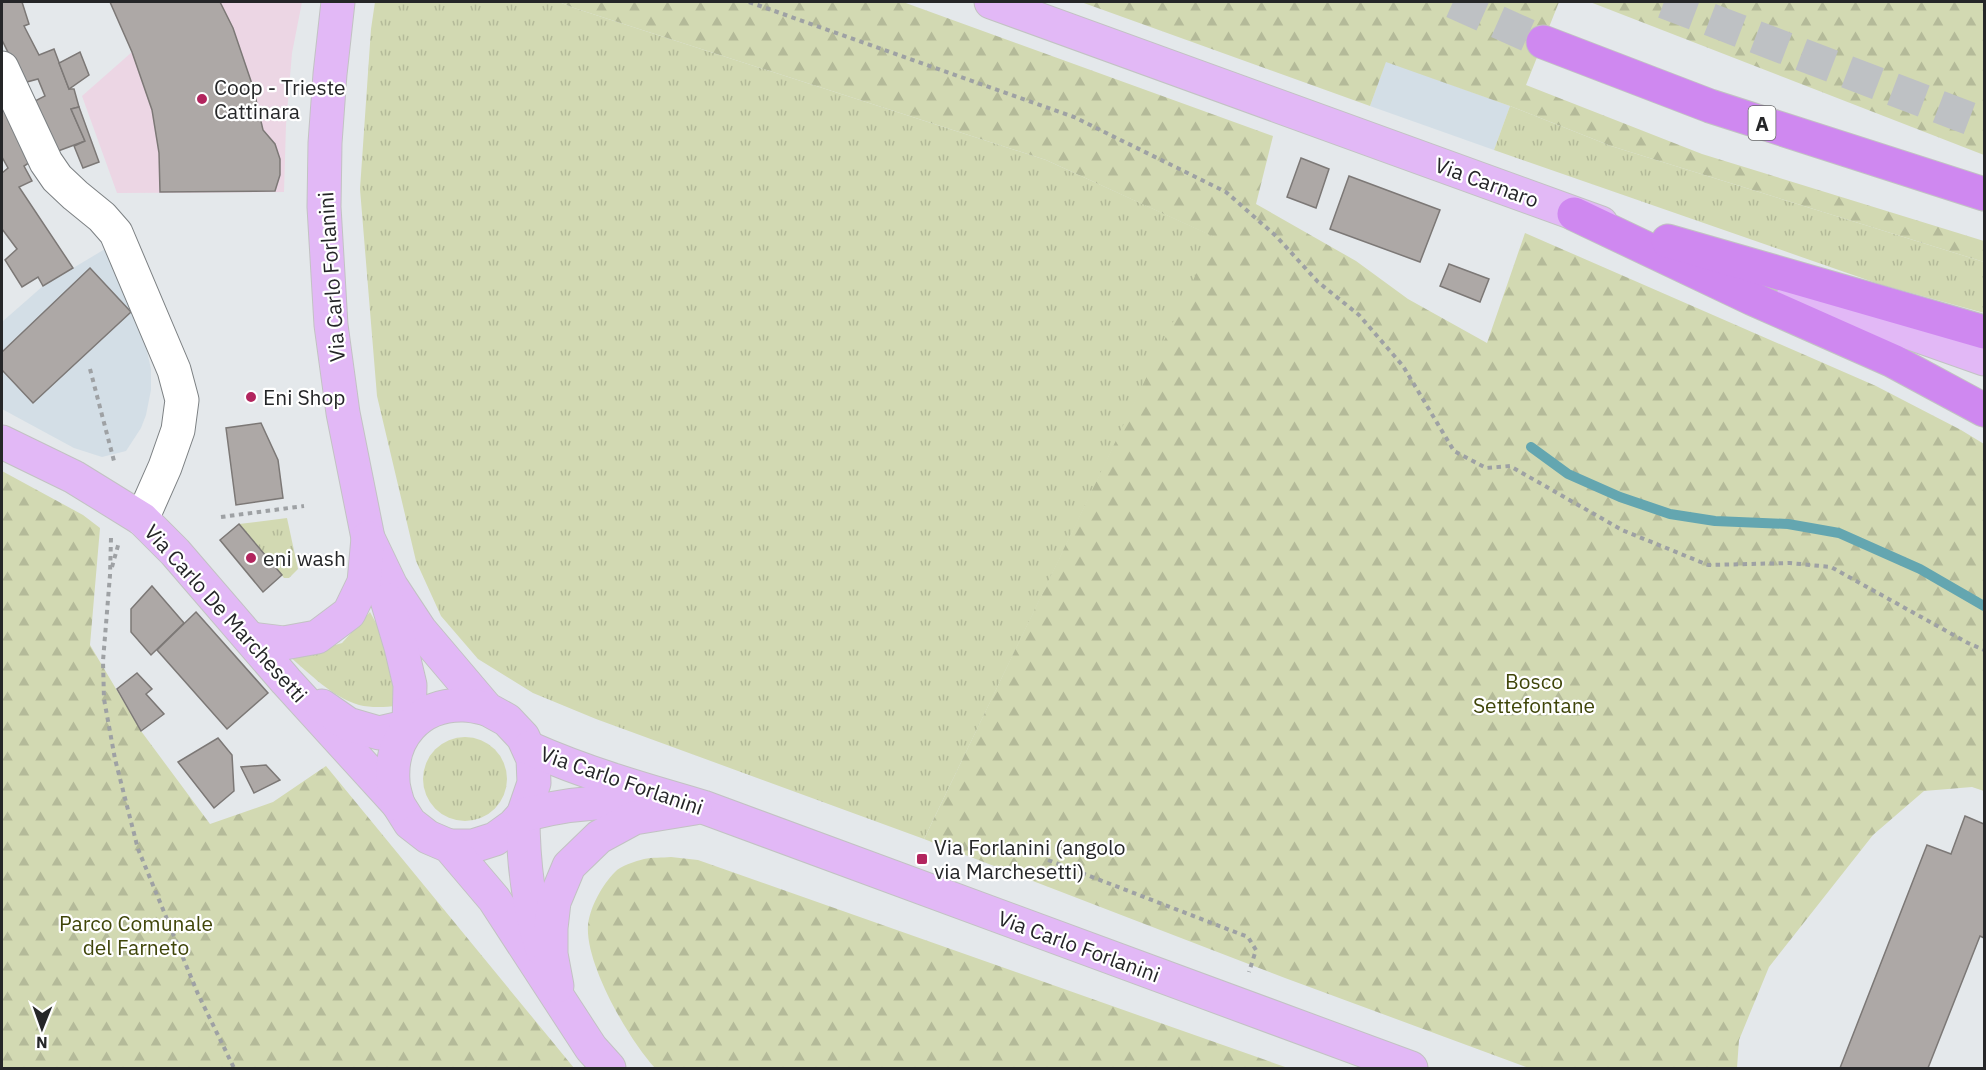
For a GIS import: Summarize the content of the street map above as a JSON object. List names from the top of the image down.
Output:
{
  "streets": {
    "highway": ["A"],
    "main road": ["Via Carnaro", "Via Carlo Forlanini", "Via Carlo De Marchesetti"]
  },
  "crossings": [
    ["Via Carlo Forlanini", "Via Carlo De Marchesetti"]
  ],
  "parks": ["Bosco Settefontane", "Parco Comunale del Farneto"],
  "places": {
    "other": ["Coop - Trieste Cattinara", "Eni Shop", "eni wash"],
    "transit": ["Via Forlanini (angolo via Marchesetti)"]
  },
  "north": "bottom"
}
